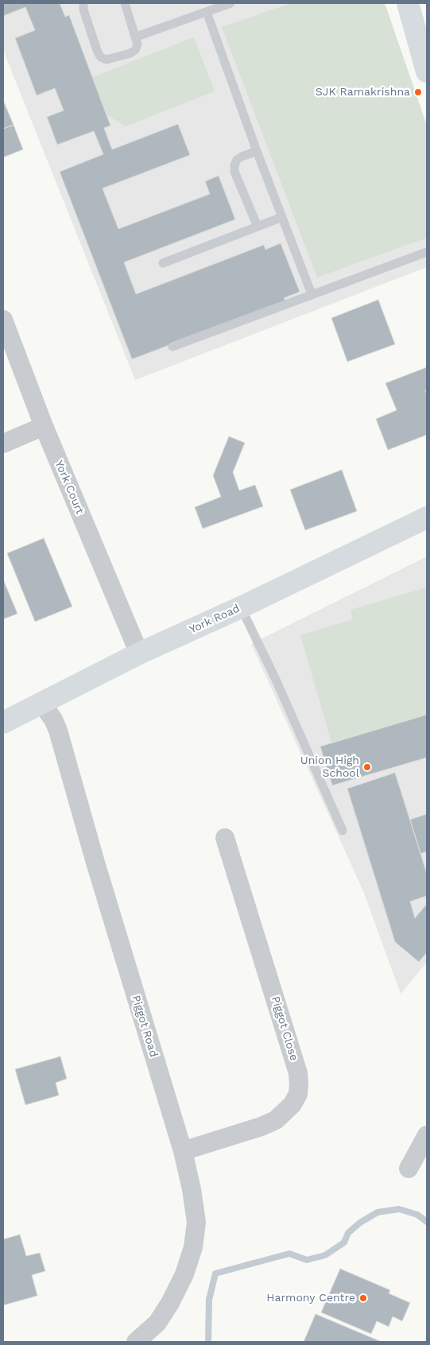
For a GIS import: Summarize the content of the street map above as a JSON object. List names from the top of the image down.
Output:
{
  "streets": {
    "main road": ["York Road"],
    "street": ["York Court", "Piggot Road", "Piggot Close"]
  },
  "crossings": [
    ["York Court", "York Road"],
    ["York Road", "Piggot Road"],
    ["Piggot Road", "Piggot Close"]
  ],
  "places": ["SJK Ramakrishna", "Union High School", "Harmony Centre"]
}
